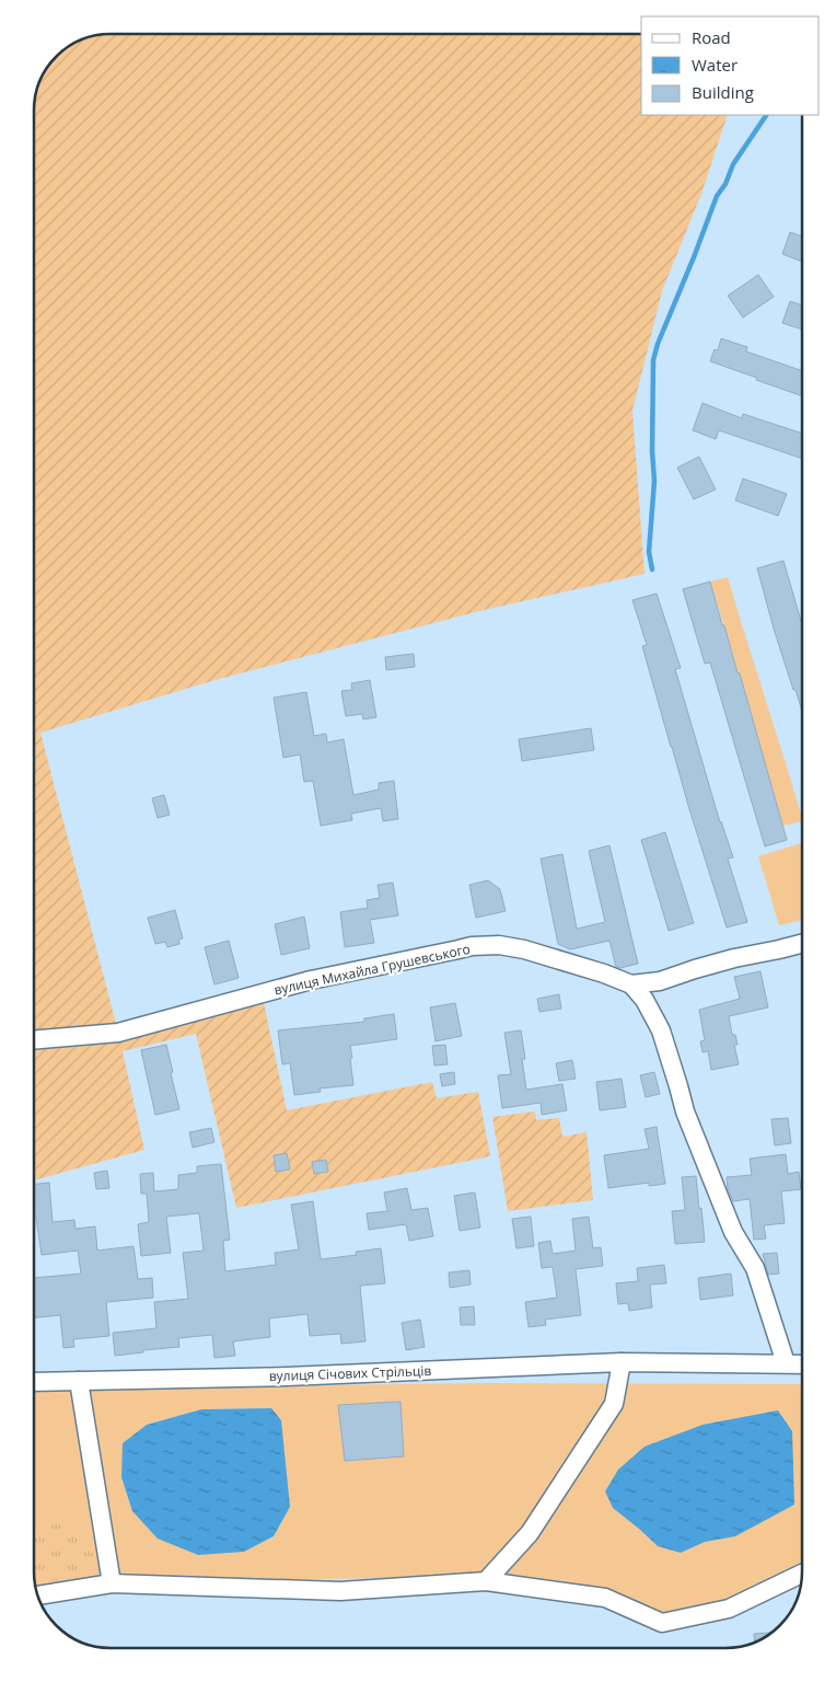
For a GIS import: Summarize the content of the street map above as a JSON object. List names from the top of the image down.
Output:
{
  "streets": {
    "street": ["вулиця Михайла Грушевського", "вулиця Січових Стрільців"]
  },
  "legend": ["Road", "Water", "Building"]
}
